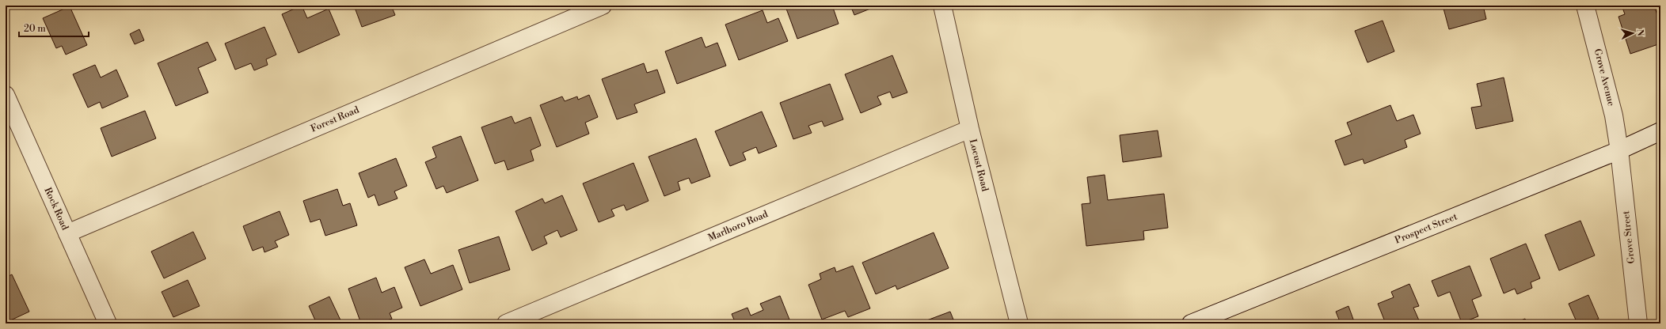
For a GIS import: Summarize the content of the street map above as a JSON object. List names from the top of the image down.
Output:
{
  "streets": {
    "street": [
      "Grove Avenue",
      "Forest Road",
      "Locust Road",
      "Rock Road",
      "Marlboro Road",
      "Prospect Street",
      "Grove Street"
    ]
  },
  "crossings": [
    ["Grove Avenue", "Prospect Street"],
    ["Grove Avenue", "Grove Street"],
    ["Forest Road", "Rock Road"],
    ["Locust Road", "Marlboro Road"],
    ["Prospect Street", "Grove Street"]
  ],
  "scale_bar": "20 m",
  "north": "right"
}
